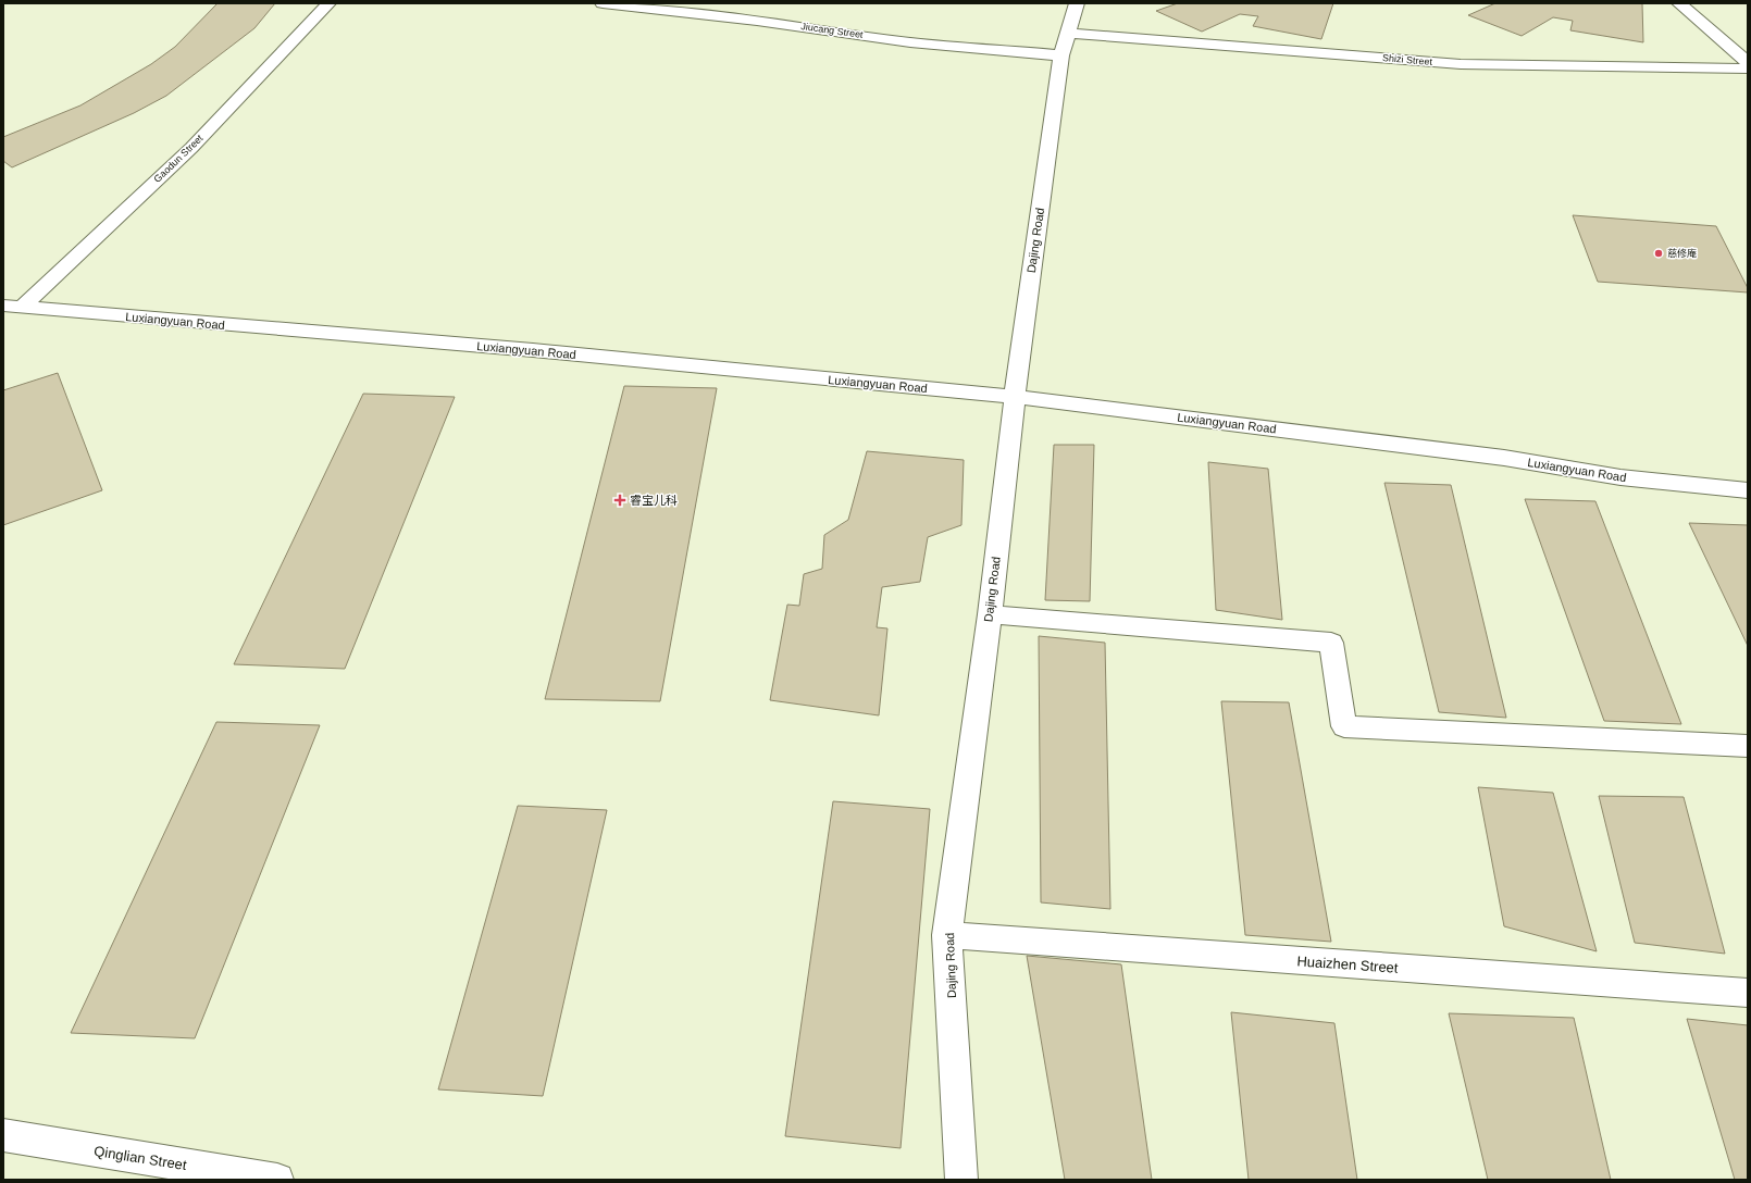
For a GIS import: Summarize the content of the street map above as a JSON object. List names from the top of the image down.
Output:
{
  "streets": {
    "street": [
      "Jiucang Street",
      "Shizi Street",
      "Gaodun Street",
      "Dajing Road",
      "Luxiangyuan Road",
      "Huaizhen Street",
      "Qinglian Street"
    ]
  },
  "crossings": [
    ["Jiucang Street", "Dajing Road"],
    ["Shizi Street", "Dajing Road"],
    ["Gaodun Street", "Luxiangyuan Road"],
    ["Dajing Road", "Luxiangyuan Road"],
    ["Dajing Road", "Huaizhen Street"]
  ],
  "places": {
    "other": ["慈修庵"],
    "health": ["睿宝儿科"]
  }
}
